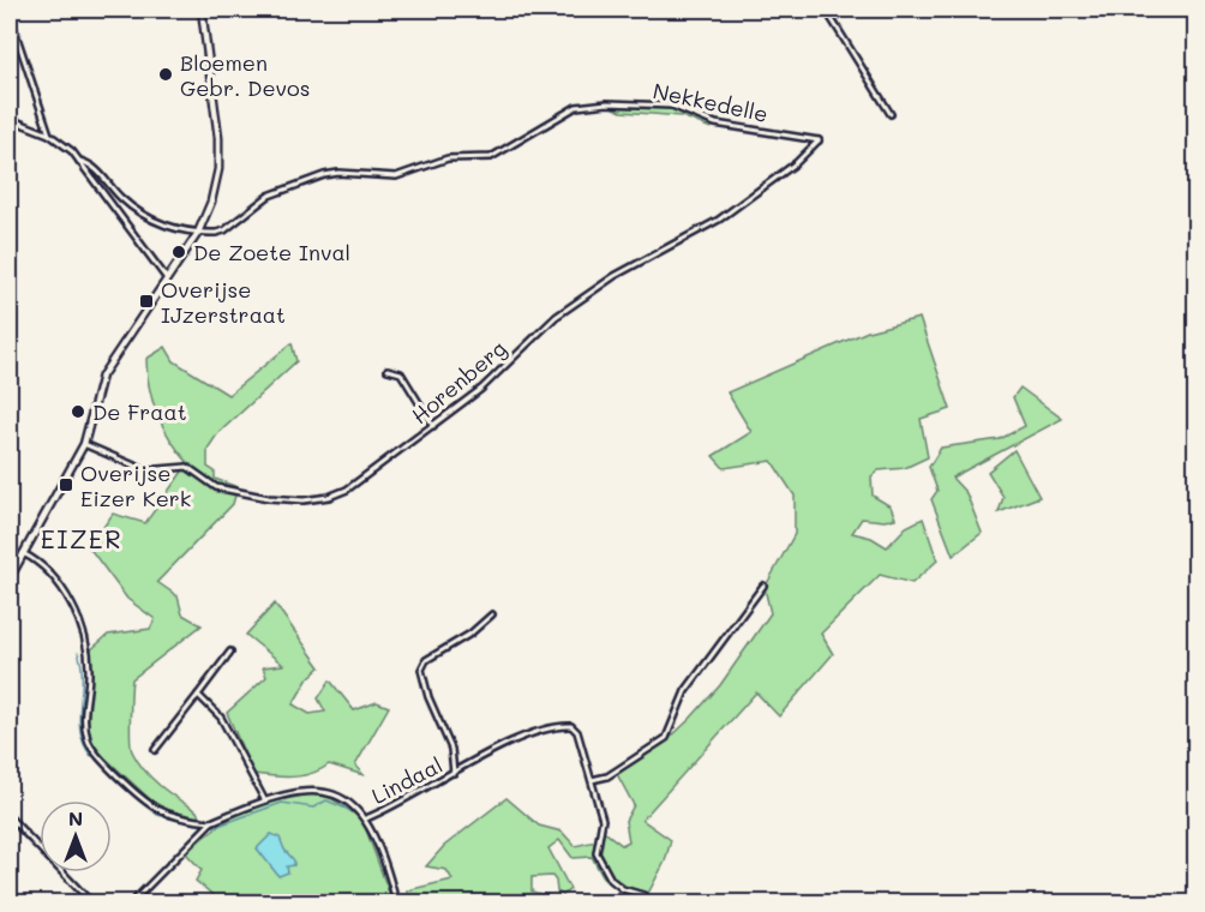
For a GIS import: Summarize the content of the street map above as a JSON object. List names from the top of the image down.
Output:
{
  "streets": {
    "street": ["Nekkedelle", "Horenberg", "Lindaal"]
  },
  "crossings": [
    ["Nekkedelle", "Horenberg"]
  ],
  "districts": ["EIZER"],
  "places": {
    "other": ["Bloemen Gebr. Devos", "De Zoete Inval", "De Fraat"],
    "transit": ["Overijse IJzerstraat", "Overijse Eizer Kerk"]
  },
  "north": "top"
}
